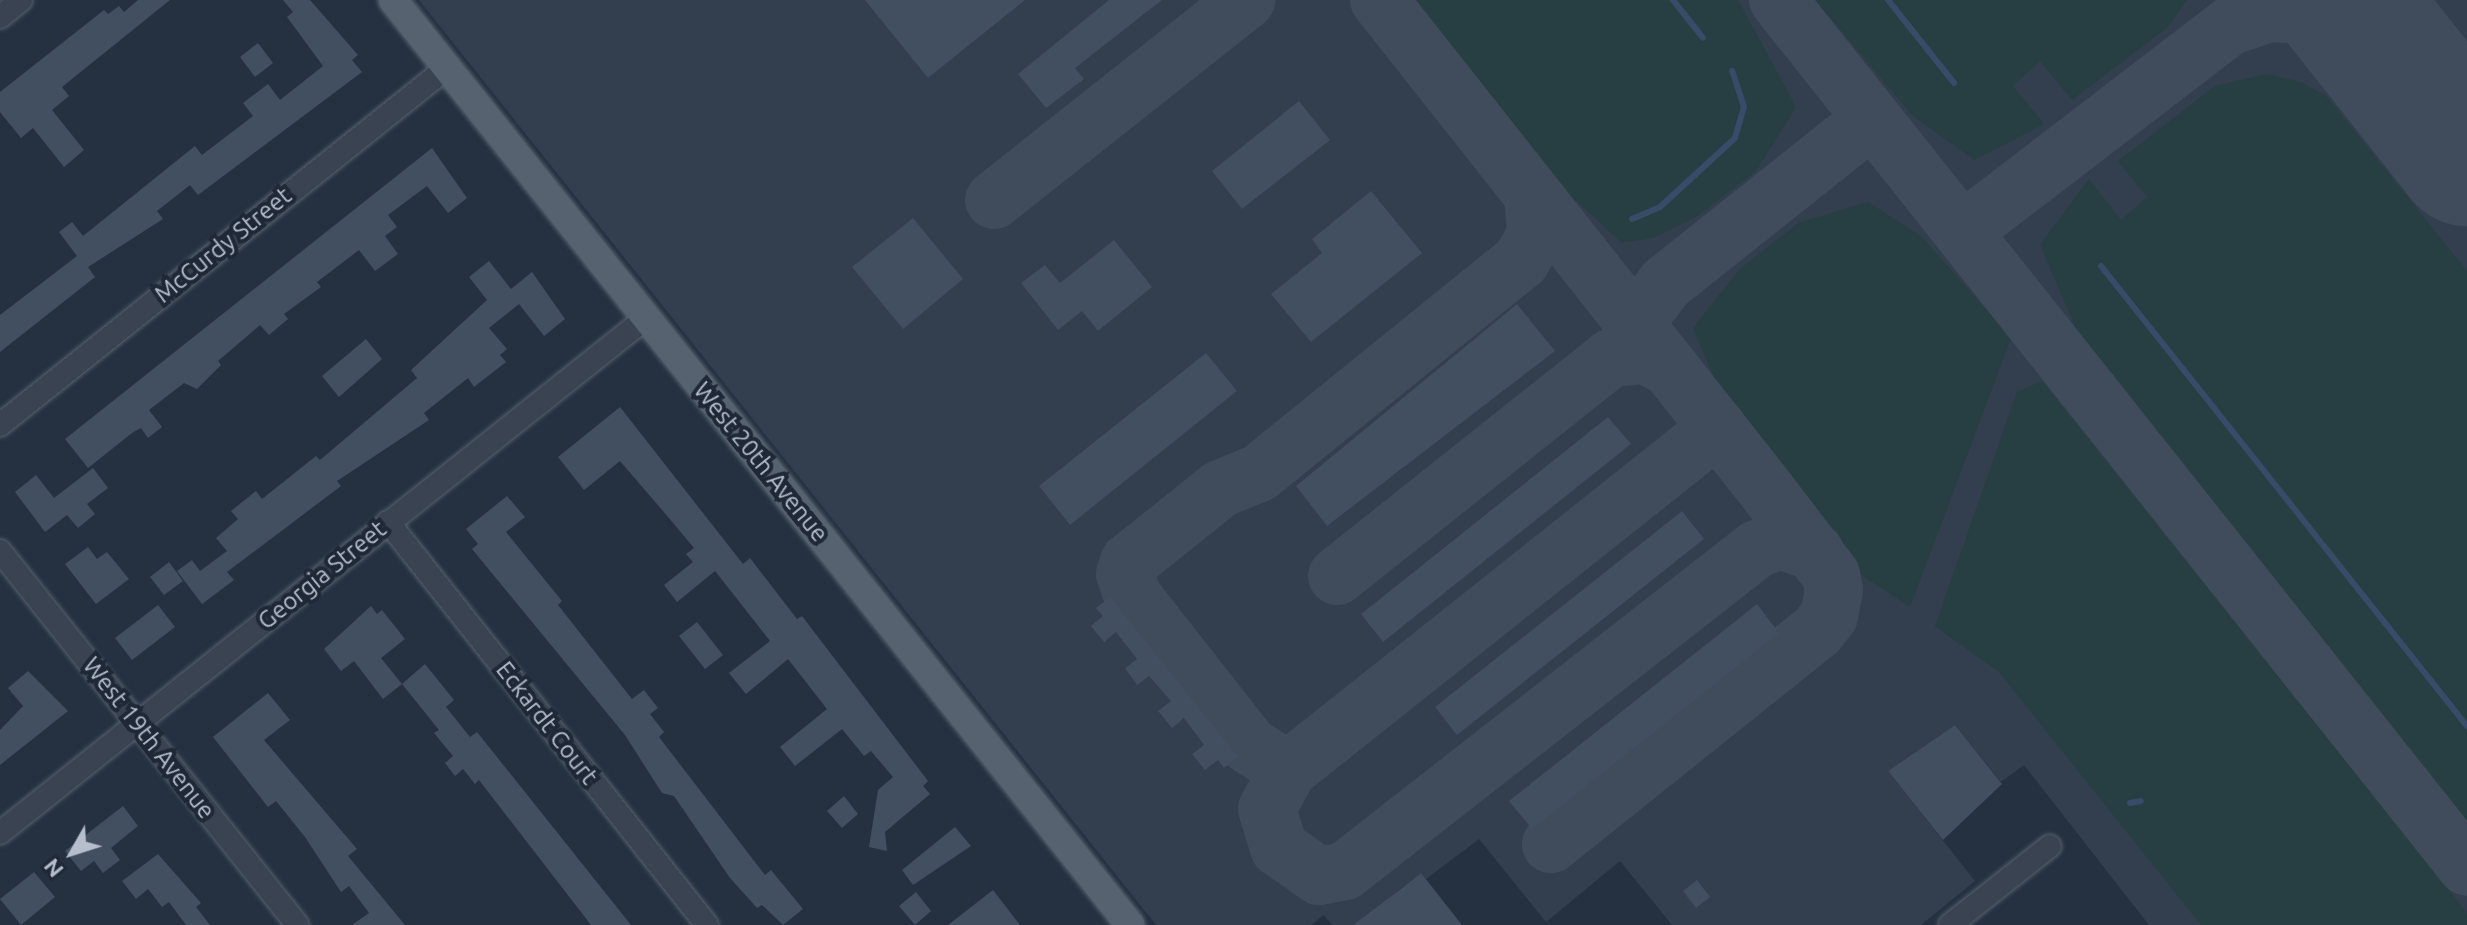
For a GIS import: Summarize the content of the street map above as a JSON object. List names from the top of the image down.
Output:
{
  "streets": {
    "main road": ["West 20th Avenue"],
    "street": [
      "McCurdy Street",
      "Georgia Street",
      "Eckardt Court",
      "West 19th Avenue"
    ]
  },
  "crossings": [
    ["McCurdy Street", "West 20th Avenue"],
    ["West 20th Avenue", "Georgia Street"],
    ["Georgia Street", "Eckardt Court"],
    ["Georgia Street", "West 19th Avenue"]
  ],
  "north": "bottom left"
}
